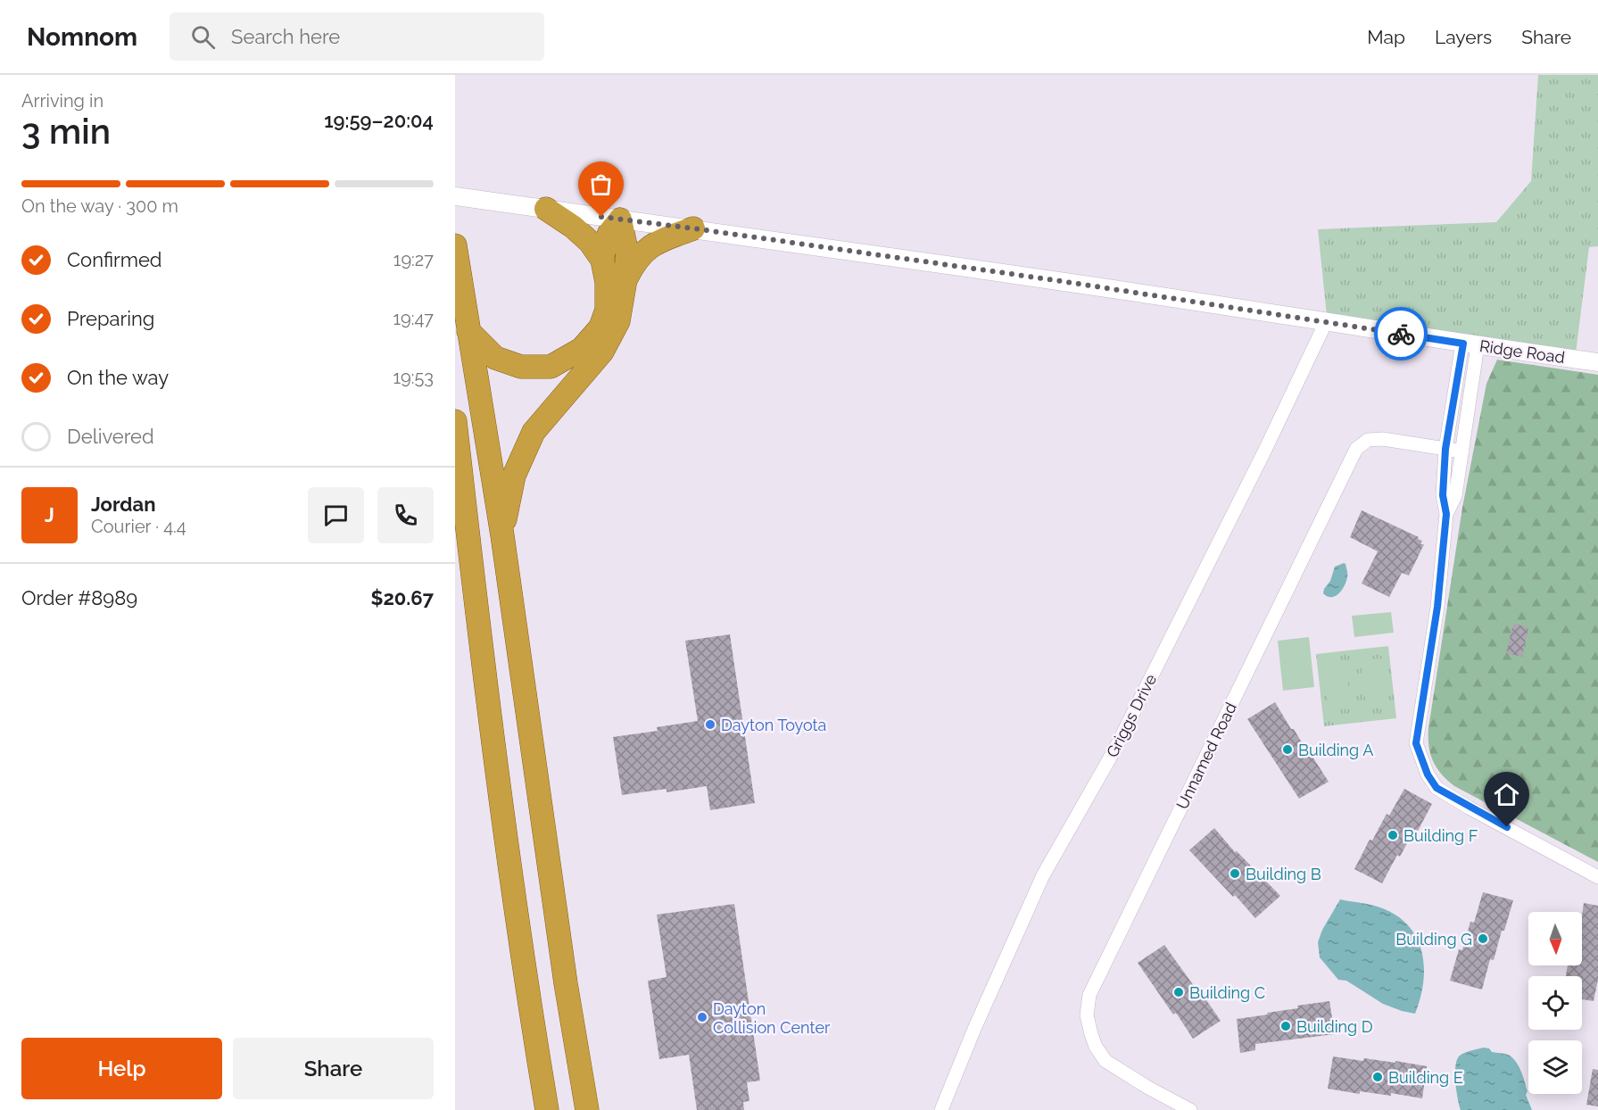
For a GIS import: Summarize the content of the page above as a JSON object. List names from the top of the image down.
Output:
{
  "streets": {
    "street": ["Ridge Road", "Griggs Drive", "Unnamed Road"]
  },
  "crossings": [
    ["Ridge Road", "Griggs Drive"]
  ],
  "places": [
    "Dayton Toyota",
    "Building A",
    "Building F",
    "Building B",
    "Building G",
    "Building C",
    "Dayton Collision Center",
    "Building D",
    "Building E"
  ],
  "north": "bottom",
  "page": {
    "header": "Nomnom",
    "search": "Search here",
    "nav": ["Map", "Layers", "Share"],
    "heading": ["3 min", "Arriving in", "19:59–20:04"],
    "panel": [
      "Jordan",
      "Courier · 4.4",
      "Order #8989",
      "$20.67"
    ],
    "bar": "On the way · 300 m",
    "list": [
      ["Confirmed", "19:27"],
      ["Preparing", "19:47"],
      ["On the way", "19:53"],
      "Delivered"
    ],
    "round": "J",
    "buttons": ["Help", "Share"]
  }
}
